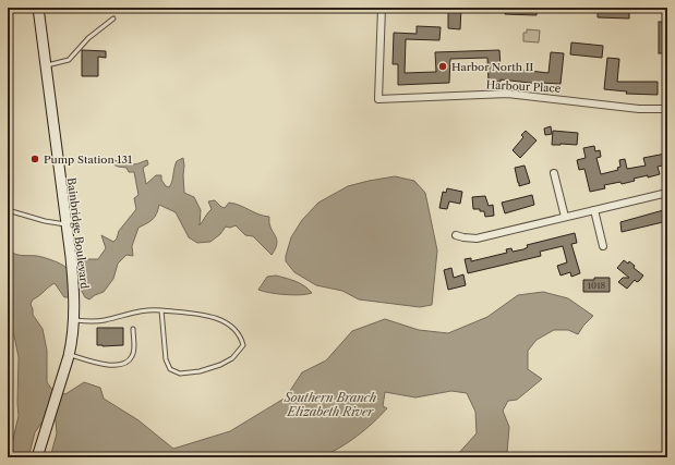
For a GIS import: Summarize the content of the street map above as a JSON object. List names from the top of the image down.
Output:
{
  "streets": {
    "main road": ["Bainbridge Boulevard"],
    "street": ["Harbour Place"]
  },
  "water": ["Southern Branch Elizabeth River"],
  "places": ["Harbor North II", "Pump Station 131"],
  "house_numbers": ["1018"]
}
